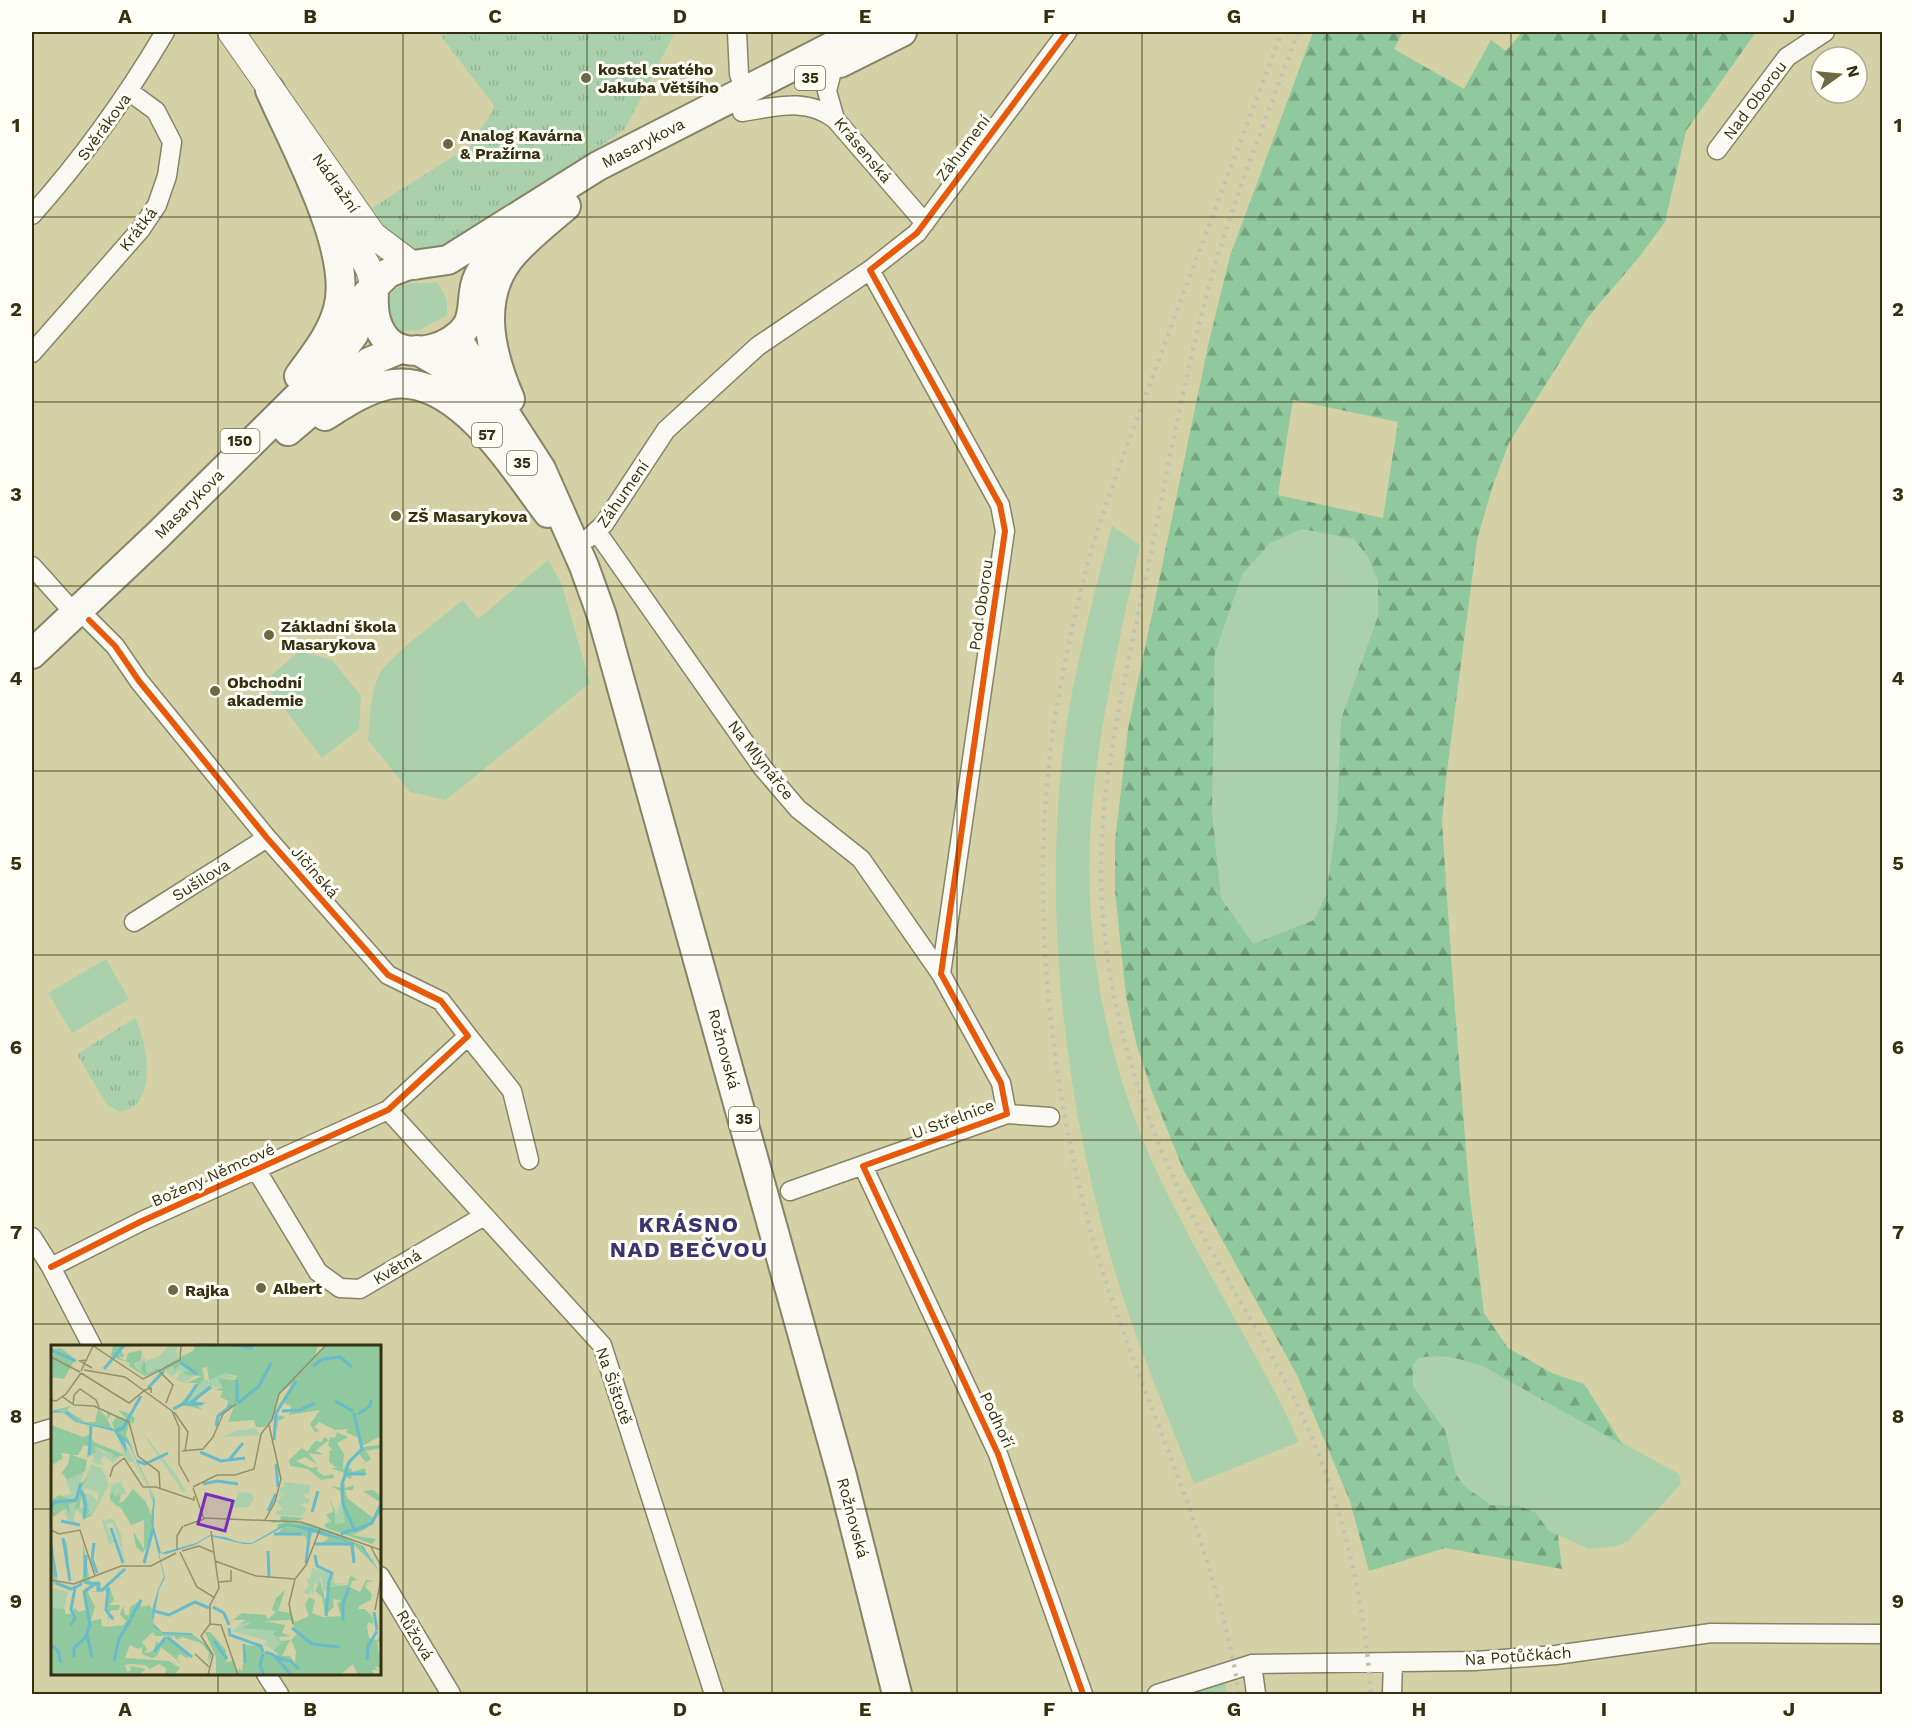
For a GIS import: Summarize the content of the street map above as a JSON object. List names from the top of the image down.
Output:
{
  "streets": {
    "main road": [
      "35",
      "Masarykova",
      "Nádražní",
      "57",
      "150",
      "Rožnovská"
    ],
    "street": [
      "Nad Oborou",
      "Svěrákova",
      "Záhumení",
      "Krásenská",
      "Krátká",
      "Pod Oborou",
      "Na Mlynářce",
      "Jičínská",
      "Sušilova",
      "U Střelnice",
      "Boženy Němcové",
      "Květná",
      "Na Šištotě",
      "Podhoří",
      "Růžová",
      "Na Potůčkách"
    ]
  },
  "crossings": [
    ["35", "Masarykova"],
    ["35", "Nádražní"],
    ["35", "Rožnovská"],
    ["Svěrákova", "Krátká"],
    ["Masarykova", "Krásenská"],
    ["Masarykova", "Nádražní"],
    ["Masarykova", "57"],
    ["Masarykova", "150"],
    ["Masarykova", "Jičínská"],
    ["Masarykova", "Rožnovská"],
    ["Záhumení", "Krásenská"],
    ["Záhumení", "57"],
    ["Záhumení", "Pod Oborou"],
    ["Záhumení", "Na Mlynářce"],
    ["Záhumení", "Rožnovská"],
    ["Nádražní", "150"],
    ["Nádražní", "Rožnovská"],
    ["57", "150"],
    ["57", "Na Mlynářce"],
    ["57", "Jičínská"],
    ["57", "Rožnovská"],
    ["Pod Oborou", "Na Mlynářce"],
    ["Pod Oborou", "U Střelnice"],
    ["Na Mlynářce", "Rožnovská"],
    ["Na Mlynářce", "U Střelnice"],
    ["Jičínská", "Sušilova"],
    ["U Střelnice", "Podhoří"],
    ["Boženy Němcové", "Květná"],
    ["Boženy Němcové", "Na Šištotě"],
    ["Květná", "Na Šištotě"]
  ],
  "districts": ["KRÁSNO NAD BEČVOU"],
  "places": [
    "kostel svatého Jakuba Většího",
    "Analog Kavárna & Pražírna",
    "ZŠ Masarykova",
    "Základní škola Masarykova",
    "Obchodní akademie",
    "Albert",
    "Rajka"
  ],
  "north": "right",
  "grid": {
    "columns": [
      "A",
      "B",
      "C",
      "D",
      "E",
      "F",
      "G",
      "H",
      "I",
      "J"
    ],
    "rows": [
      "1",
      "2",
      "3",
      "4",
      "5",
      "6",
      "7",
      "8",
      "9"
    ]
  }
}
